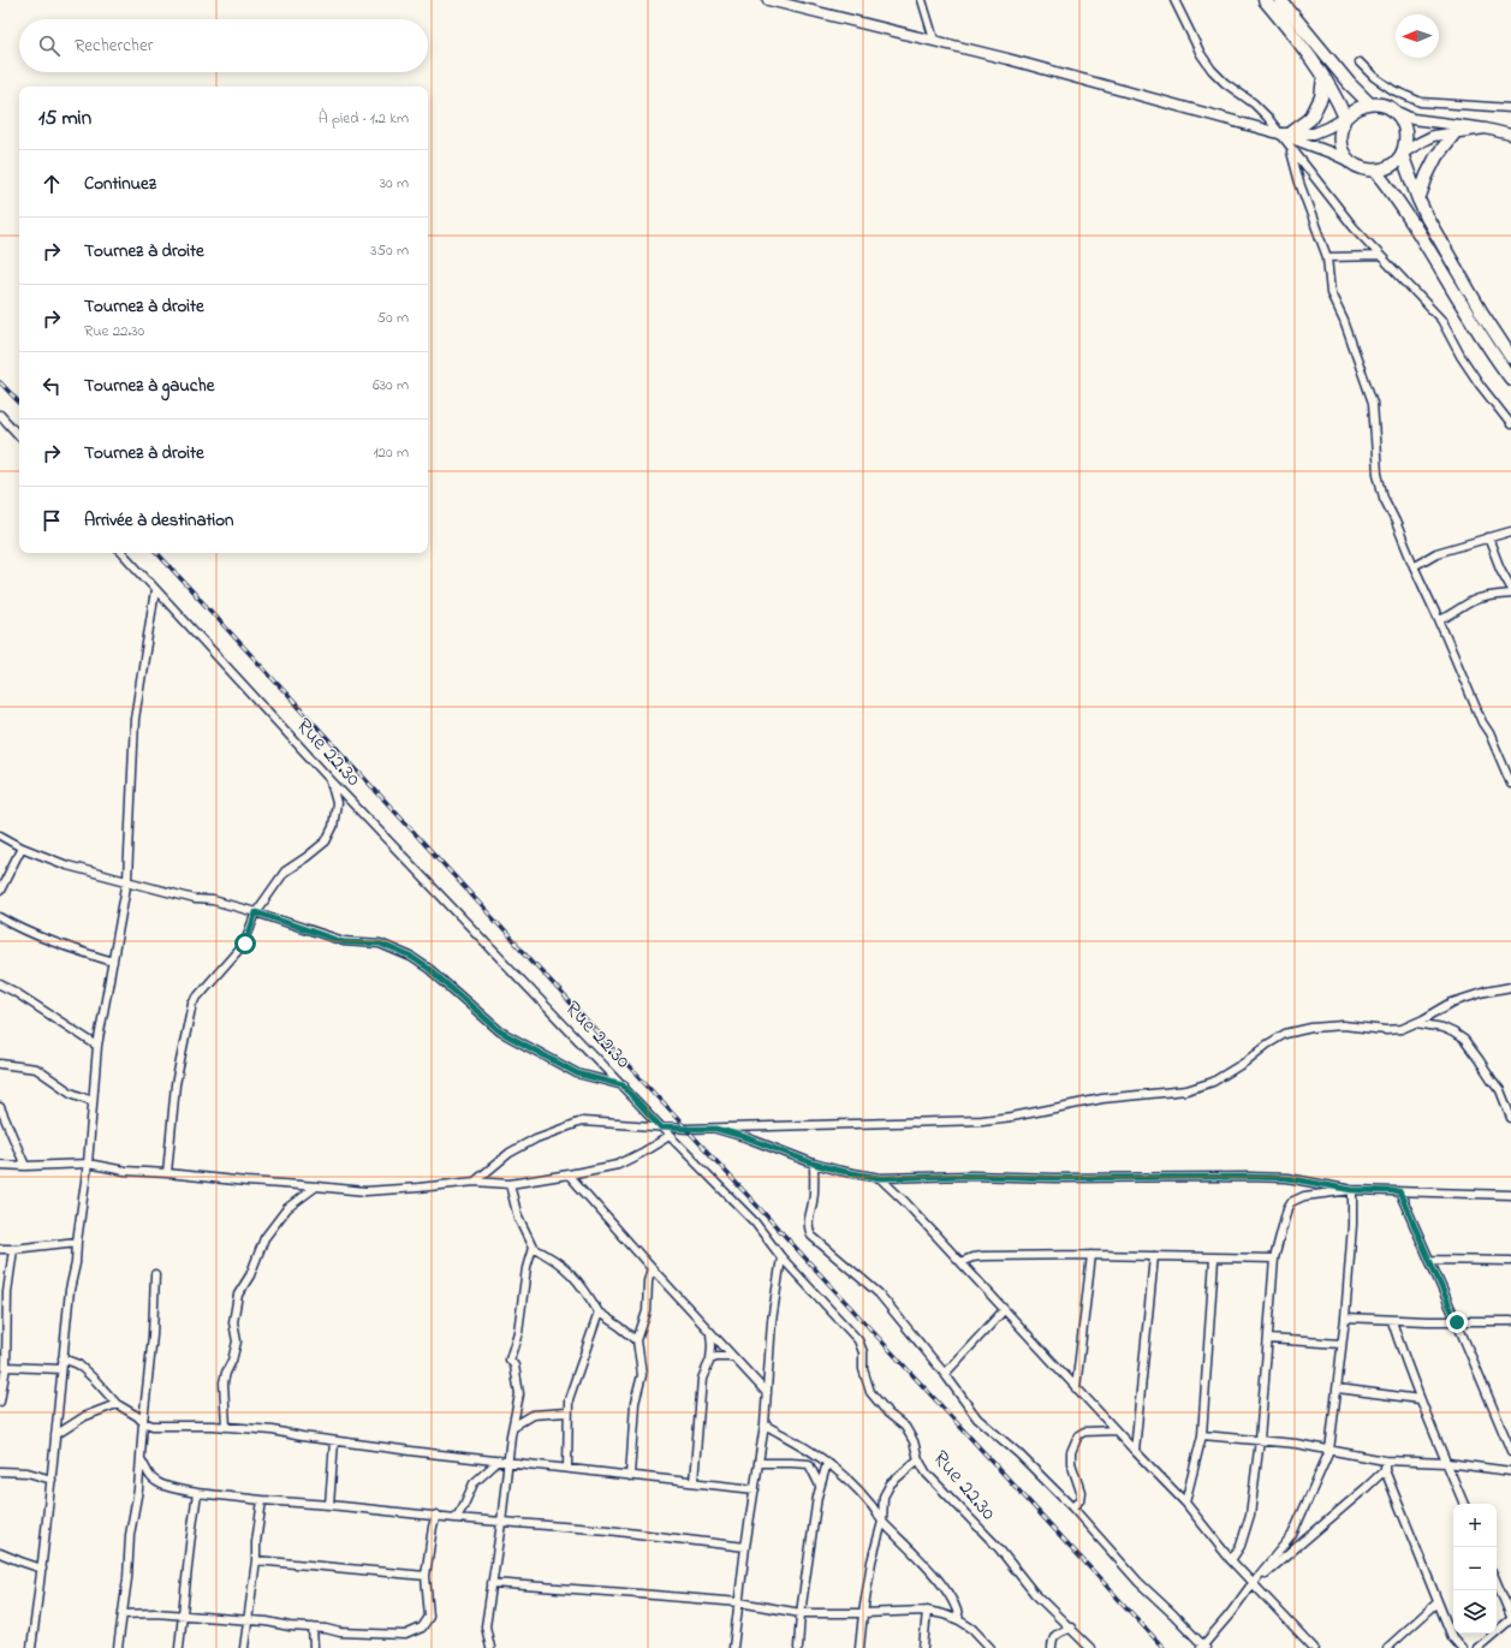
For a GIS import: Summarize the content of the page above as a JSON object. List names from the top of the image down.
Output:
{
  "streets": {
    "street": ["Rue 22.30"]
  },
  "north": "left",
  "page": {
    "search": "Rechercher",
    "heading": ["15 min", "À pied · 1.2 km"],
    "list": [
      ["Continuez", "30 m"],
      ["Tournez à droite", "350 m"],
      ["Tournez à droite", "Rue 22.30", "50 m"],
      ["Tournez à gauche", "630 m"],
      ["Tournez à droite", "120 m"],
      "Arrivée à destination"
    ],
    "map_buttons": ["+", "−"]
  }
}
